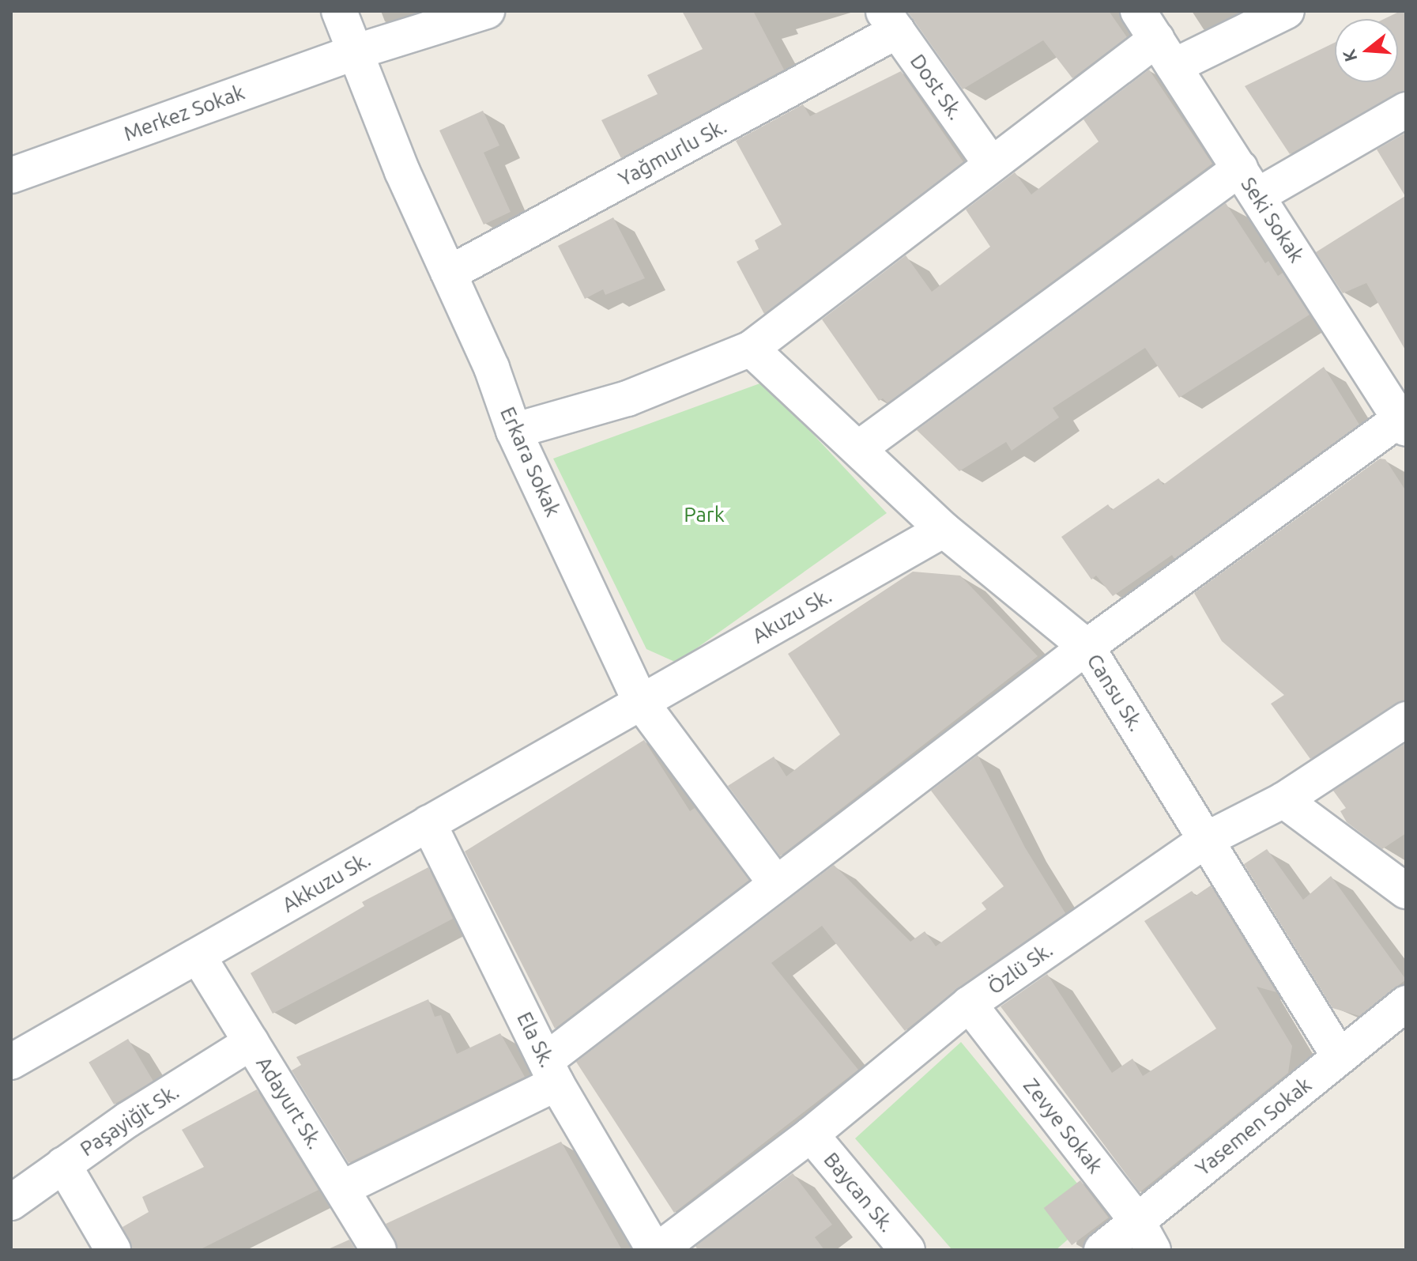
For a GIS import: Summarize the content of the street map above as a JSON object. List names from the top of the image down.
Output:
{
  "streets": {
    "street": [
      "Dost Sk.",
      "Merkez Sokak",
      "Yağmurlu Sk.",
      "Seki Sokak",
      "Erkara Sokak",
      "Akuzu Sk.",
      "Cansu Sk.",
      "Akkuzu Sk.",
      "Özlü Sk.",
      "Ela Sk.",
      "Adayurt Sk.",
      "Paşayiğit Sk.",
      "Zevye Sokak",
      "Yasemen Sokak",
      "Baycan Sk."
    ]
  },
  "crossings": [
    ["Dost Sk.", "Yağmurlu Sk."],
    ["Merkez Sokak", "Erkara Sokak"],
    ["Yağmurlu Sk.", "Erkara Sokak"],
    ["Erkara Sokak", "Akuzu Sk."],
    ["Erkara Sokak", "Akkuzu Sk."],
    ["Akuzu Sk.", "Cansu Sk."],
    ["Akuzu Sk.", "Akkuzu Sk."],
    ["Cansu Sk.", "Özlü Sk."],
    ["Cansu Sk.", "Yasemen Sokak"],
    ["Akkuzu Sk.", "Ela Sk."],
    ["Akkuzu Sk.", "Adayurt Sk."],
    ["Özlü Sk.", "Ela Sk."],
    ["Özlü Sk.", "Zevye Sokak"],
    ["Özlü Sk.", "Baycan Sk."],
    ["Adayurt Sk.", "Paşayiğit Sk."],
    ["Zevye Sokak", "Yasemen Sokak"]
  ],
  "parks": ["Park"],
  "north": "left"
}
